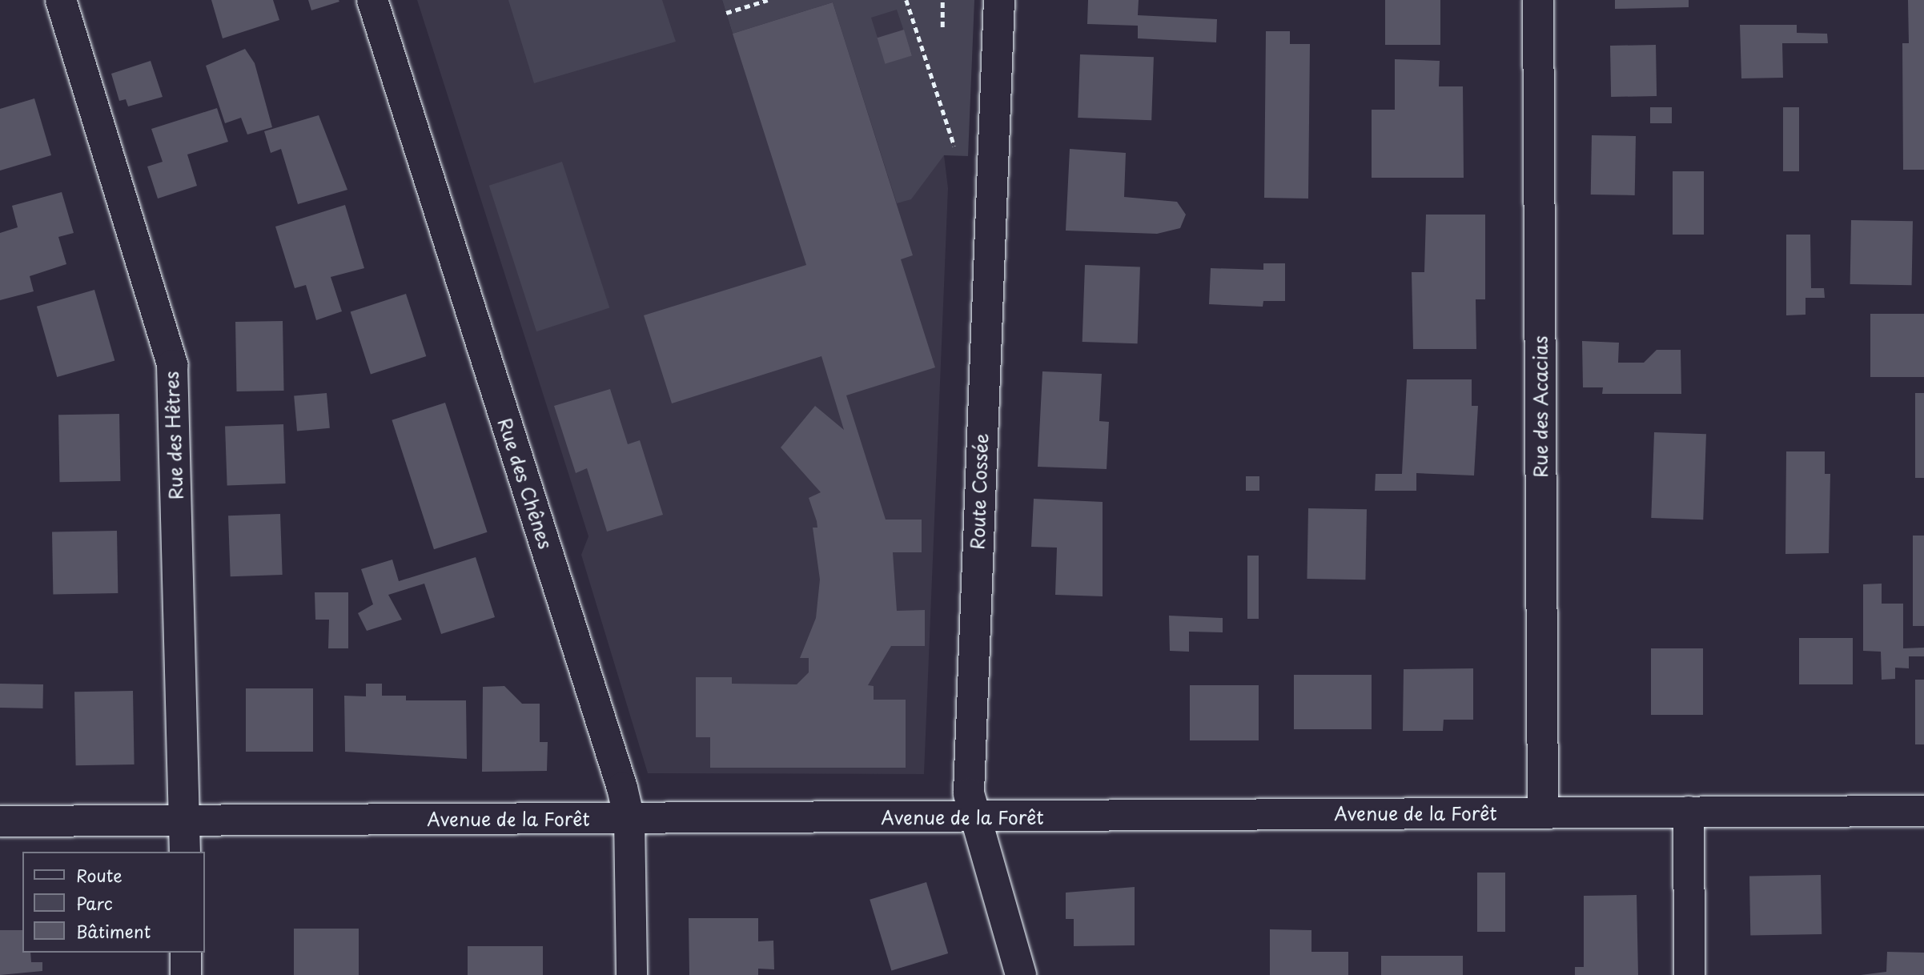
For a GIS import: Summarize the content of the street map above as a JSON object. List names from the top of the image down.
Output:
{
  "streets": {
    "street": [
      "Rue des Acacias",
      "Rue des Hêtres",
      "Rue des Chênes",
      "Route Cossée",
      "Avenue de la Forêt"
    ]
  },
  "crossings": [
    ["Rue des Acacias", "Avenue de la Forêt"],
    ["Rue des Hêtres", "Avenue de la Forêt"],
    ["Rue des Chênes", "Avenue de la Forêt"],
    ["Route Cossée", "Avenue de la Forêt"]
  ],
  "legend": ["Route", "Parc", "Bâtiment"]
}
